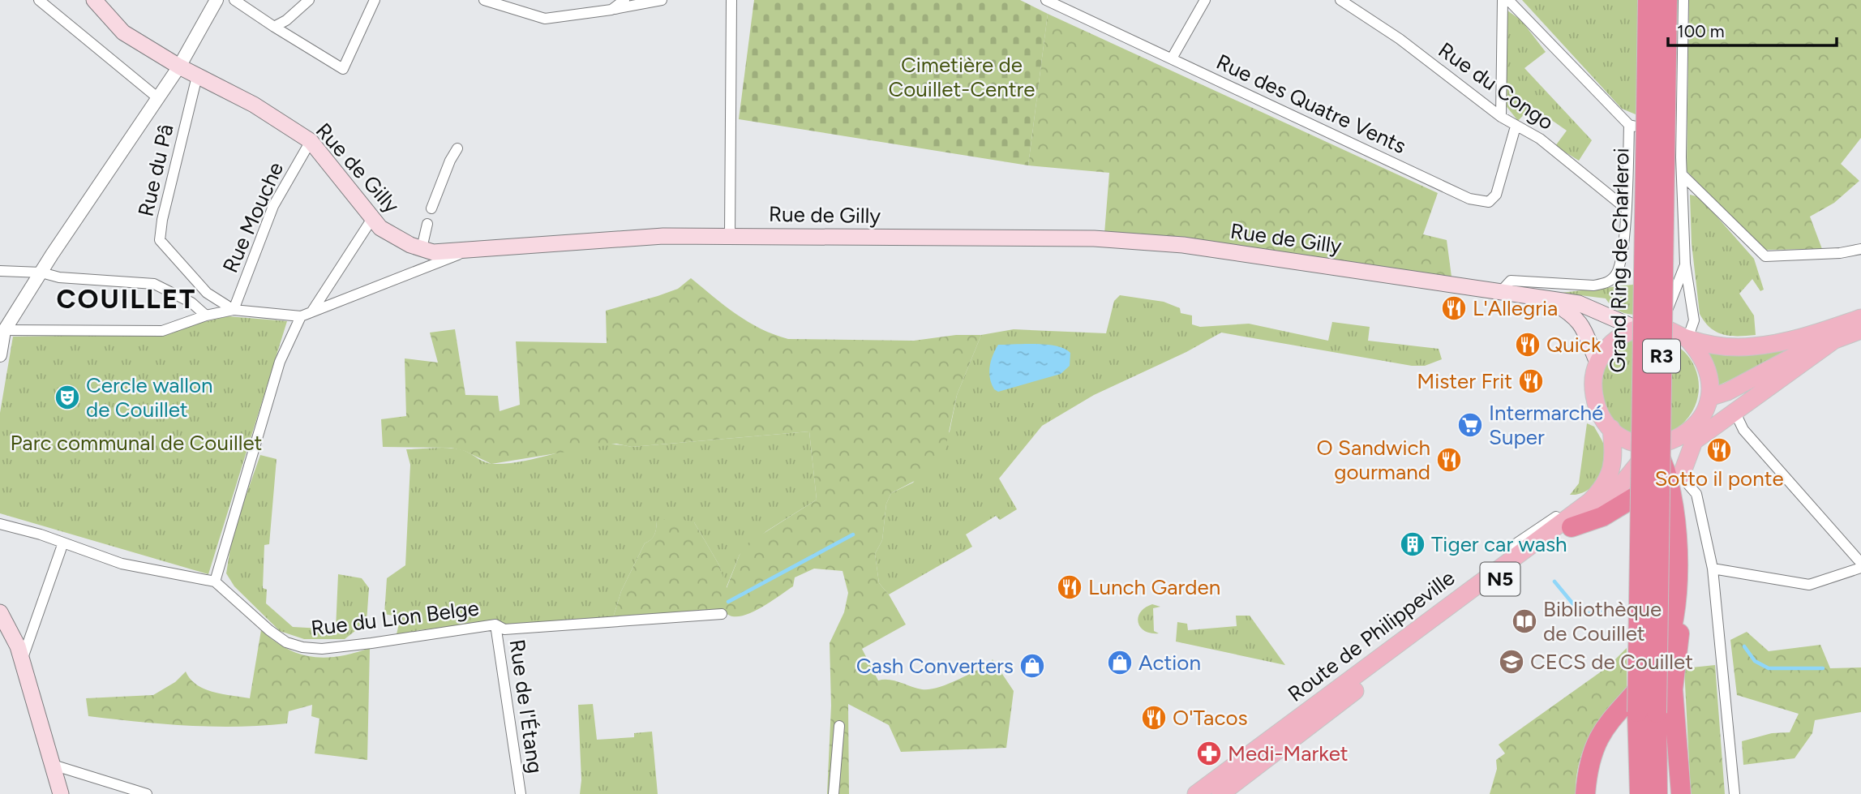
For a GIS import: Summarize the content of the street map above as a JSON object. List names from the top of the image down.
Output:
{
  "streets": {
    "highway": ["Grand Ring de Charleroi", "R3"],
    "main road": ["Rue de Gilly", "N5", "Route de Philippeville"],
    "street": [
      "Rue du Congo",
      "Rue des Quatre Vents",
      "Rue du Pâ",
      "Rue Mouche",
      "Rue du Lion Belge",
      "Rue de l'Étang"
    ]
  },
  "crossings": [
    ["Rue du Congo", "Rue des Quatre Vents"],
    ["Rue de Gilly", "Rue du Pâ"],
    ["Rue de Gilly", "Rue Mouche"],
    ["Rue de Gilly", "Route de Philippeville"],
    ["Rue du Pâ", "Rue Mouche"],
    ["Rue du Lion Belge", "Rue de l'Étang"]
  ],
  "districts": ["COUILLET"],
  "parks": ["Cimetière de Couillet-Centre", "Parc communal de Couillet"],
  "places": {
    "restaurant": [
      "L'Allegria",
      "Quick",
      "Mister Frit",
      "Sotto il ponte",
      "O Sandwich gourmand",
      "Lunch Garden",
      "O'Tacos"
    ],
    "theatre": ["Cercle wallon de Couillet"],
    "supermarket": ["Intermarché Super"],
    "building": ["Tiger car wash"],
    "library": ["Bibliothèque de Couillet"],
    "school or university": ["CECS de Couillet"],
    "shop": ["Action", "Cash Converters"],
    "pharmacy": ["Medi-Market"]
  },
  "scale_bar": "100 m"
}
